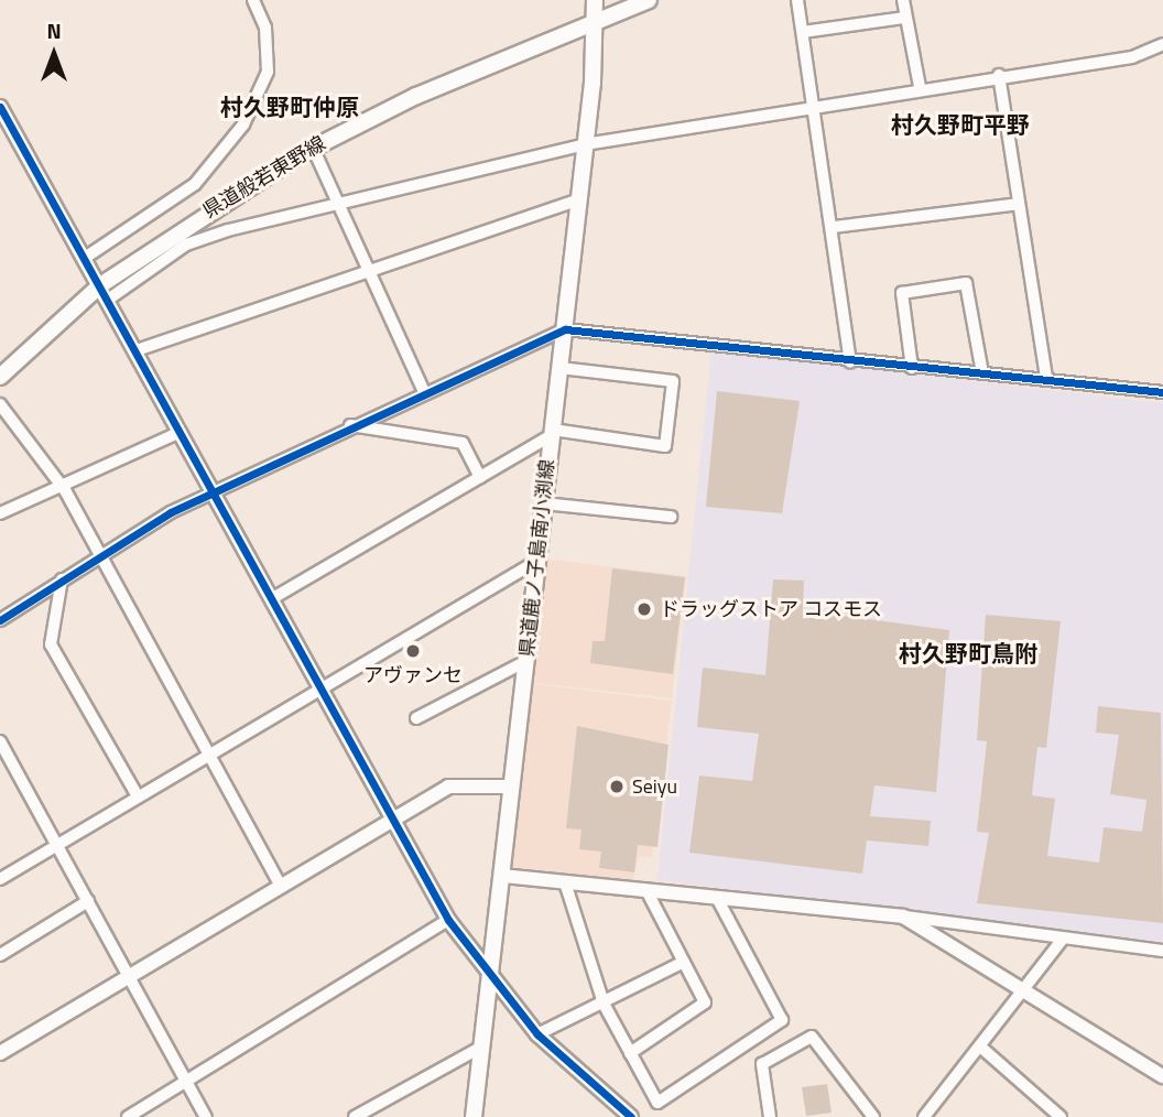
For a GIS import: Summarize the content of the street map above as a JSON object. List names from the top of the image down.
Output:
{
  "streets": {
    "main road": ["県道般若東野線", "県道鹿ノ子島南小渕線"]
  },
  "crossings": [
    ["県道般若東野線", "県道鹿ノ子島南小渕線"]
  ],
  "districts": ["村久野町仲原", "村久野町平野", "村久野町鳥附"],
  "places": ["ドラッグストア コスモス", "アヴァンセ", "Seiyu"],
  "north": "top"
}
